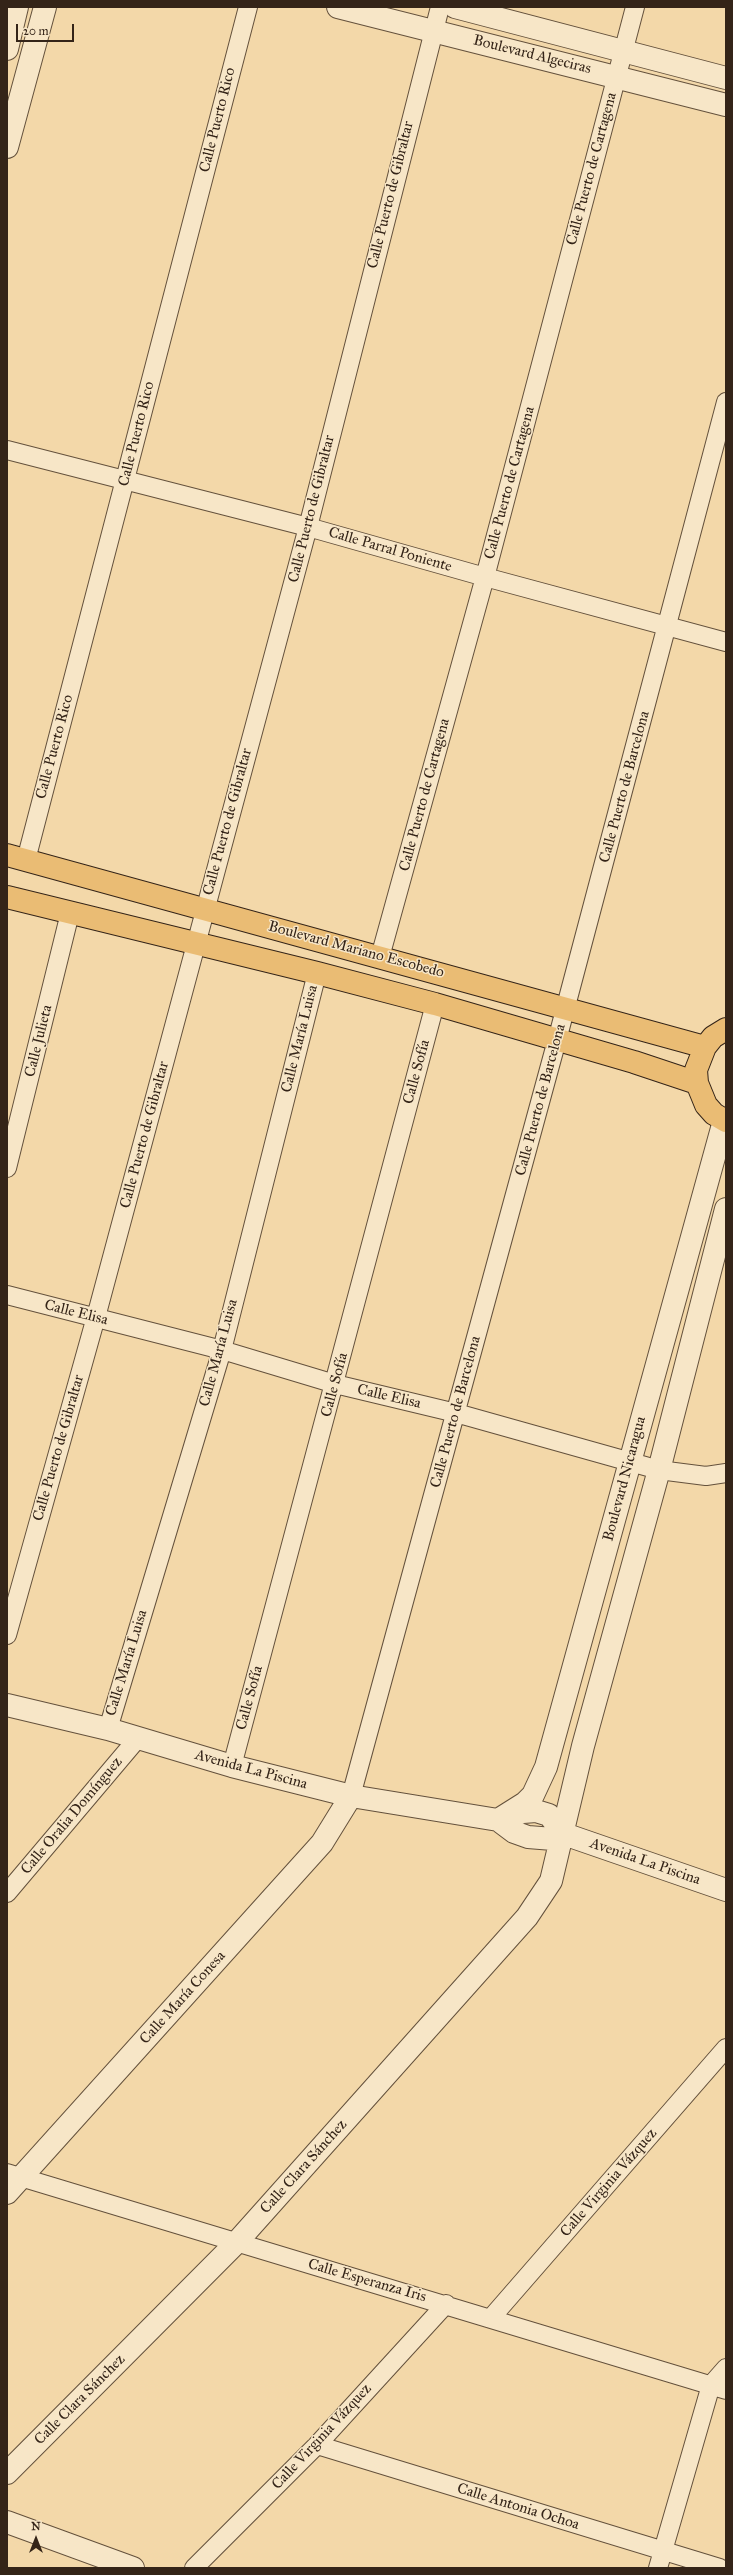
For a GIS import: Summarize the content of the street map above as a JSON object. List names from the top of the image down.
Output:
{
  "streets": {
    "main road": ["Boulevard Mariano Escobedo"],
    "street": [
      "Boulevard Algeciras",
      "Calle Puerto Rico",
      "Calle Puerto de Cartagena",
      "Calle Puerto de Gibraltar",
      "Calle Parral Poniente",
      "Calle Puerto de Barcelona",
      "Calle María Luisa",
      "Calle Julieta",
      "Calle Sofía",
      "Calle Elisa",
      "Boulevard Nicaragua",
      "Avenida La Piscina",
      "Calle Oralia Domínguez",
      "Calle María Conesa",
      "Calle Clara Sánchez",
      "Calle Virginia Vázquez",
      "Calle Esperanza Iris",
      "Calle Antonia Ochoa"
    ]
  },
  "crossings": [
    ["Boulevard Algeciras", "Calle Puerto de Cartagena"],
    ["Boulevard Algeciras", "Calle Puerto de Gibraltar"],
    ["Calle Puerto Rico", "Calle Parral Poniente"],
    ["Calle Puerto Rico", "Boulevard Mariano Escobedo"],
    ["Calle Puerto de Cartagena", "Calle Parral Poniente"],
    ["Calle Puerto de Cartagena", "Boulevard Mariano Escobedo"],
    ["Calle Puerto de Gibraltar", "Calle Parral Poniente"],
    ["Calle Puerto de Gibraltar", "Boulevard Mariano Escobedo"],
    ["Calle Puerto de Gibraltar", "Calle Elisa"],
    ["Calle Parral Poniente", "Calle Puerto de Barcelona"],
    ["Calle Puerto de Barcelona", "Boulevard Mariano Escobedo"],
    ["Calle Puerto de Barcelona", "Calle Elisa"],
    ["Calle Puerto de Barcelona", "Avenida La Piscina"],
    ["Calle Puerto de Barcelona", "Calle María Conesa"],
    ["Calle María Luisa", "Calle Elisa"],
    ["Calle María Luisa", "Avenida La Piscina"],
    ["Calle Sofía", "Calle Elisa"],
    ["Calle Sofía", "Avenida La Piscina"],
    ["Calle Elisa", "Boulevard Nicaragua"],
    ["Boulevard Nicaragua", "Avenida La Piscina"],
    ["Boulevard Nicaragua", "Calle Clara Sánchez"],
    ["Avenida La Piscina", "Calle Oralia Domínguez"],
    ["Avenida La Piscina", "Calle María Conesa"],
    ["Avenida La Piscina", "Calle Clara Sánchez"],
    ["Calle María Conesa", "Calle Esperanza Iris"],
    ["Calle Clara Sánchez", "Calle Esperanza Iris"],
    ["Calle Virginia Vázquez", "Calle Esperanza Iris"],
    ["Calle Virginia Vázquez", "Calle Antonia Ochoa"]
  ],
  "scale_bar": "20 m",
  "north": "top"
}
